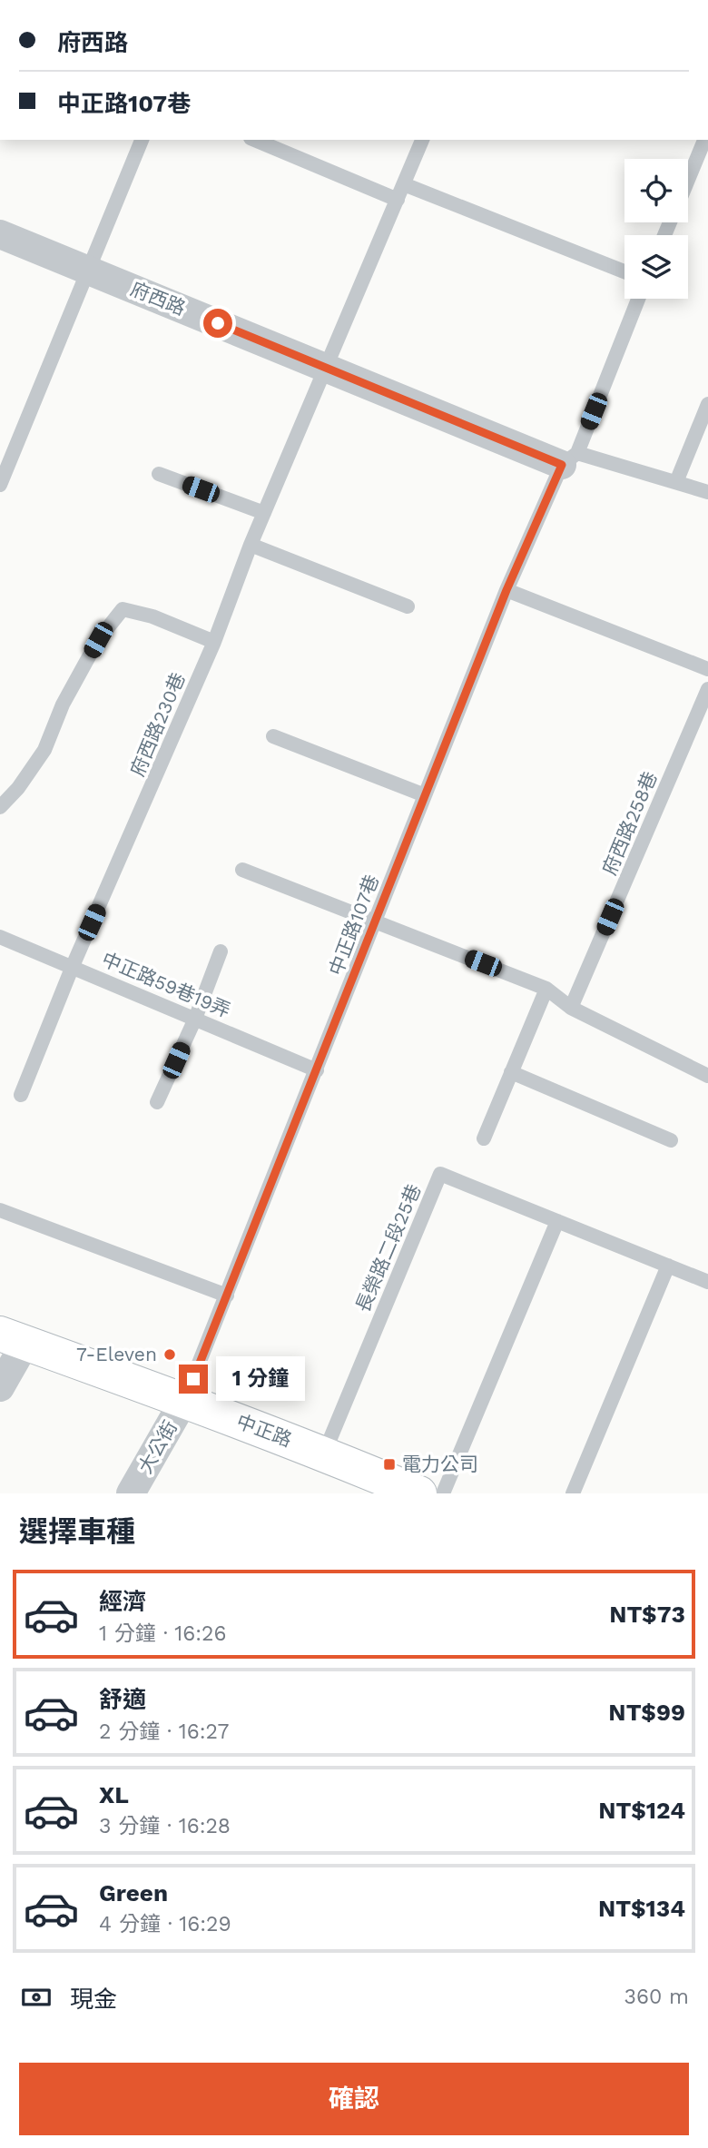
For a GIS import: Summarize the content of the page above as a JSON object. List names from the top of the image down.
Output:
{
  "streets": {
    "street": ["府西路", "中正路", "大公街"],
    "lane": [
      "府西路230巷",
      "府西路258巷",
      "中正路107巷",
      "中正路59巷19弄",
      "長榮路二段25巷"
    ]
  },
  "crossings": [
    ["府西路", "府西路230巷"],
    ["府西路", "中正路107巷"],
    ["府西路230巷", "中正路59巷19弄"],
    ["中正路107巷", "中正路59巷19弄"],
    ["中正路107巷", "中正路"],
    ["中正路107巷", "大公街"],
    ["長榮路二段25巷", "中正路"],
    ["中正路", "大公街"]
  ],
  "places": {
    "other": ["7-Eleven"],
    "transit": ["電力公司"]
  },
  "page": {
    "banner": ["府西路", "中正路107巷"],
    "bubble": "1 分鐘",
    "heading": "選擇車種",
    "list": [
      {
        "name": "經濟",
        "note": "1 分鐘 · 16:26",
        "value": "NT$73"
      },
      {
        "name": "舒適",
        "note": "2 分鐘 · 16:27",
        "value": "NT$99"
      },
      {
        "name": "XL",
        "note": "3 分鐘 · 16:28",
        "value": "NT$124"
      },
      {
        "name": "Green",
        "note": "4 分鐘 · 16:29",
        "value": "NT$134"
      }
    ],
    "pay": ["現金", "360 m"],
    "buttons": "確認"
  }
}
